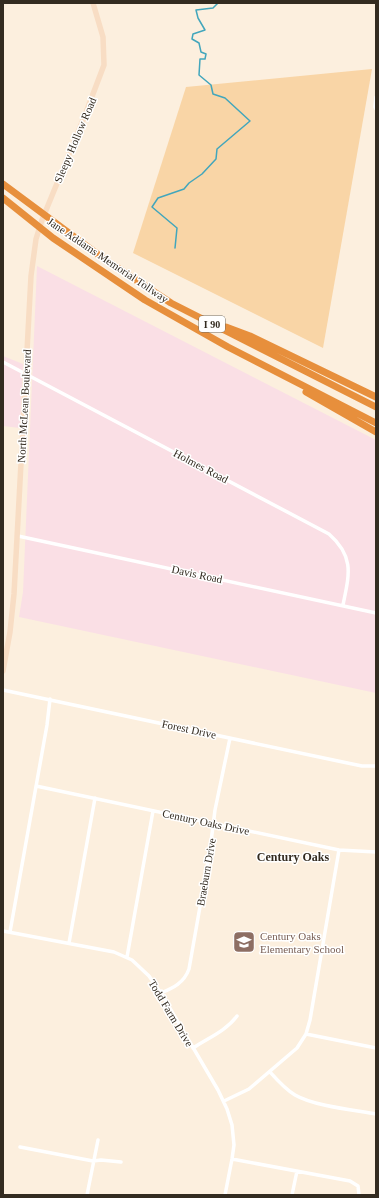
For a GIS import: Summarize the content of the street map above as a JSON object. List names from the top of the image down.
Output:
{
  "streets": {
    "highway": ["Jane Addams Memorial Tollway", "I 90"],
    "main road": ["Sleepy Hollow Road", "North McLean Boulevard"],
    "street": [
      "Holmes Road",
      "Davis Road",
      "Forest Drive",
      "Century Oaks Drive",
      "Braeburn Drive",
      "Todd Farm Drive"
    ]
  },
  "crossings": [
    ["Sleepy Hollow Road", "North McLean Boulevard"],
    ["North McLean Boulevard", "Holmes Road"],
    ["North McLean Boulevard", "Davis Road"],
    ["Holmes Road", "Davis Road"],
    ["Forest Drive", "Braeburn Drive"],
    ["Century Oaks Drive", "Braeburn Drive"],
    ["Braeburn Drive", "Todd Farm Drive"]
  ],
  "districts": ["Century Oaks"],
  "places": {
    "school or university": ["Century Oaks Elementary School"]
  }
}
